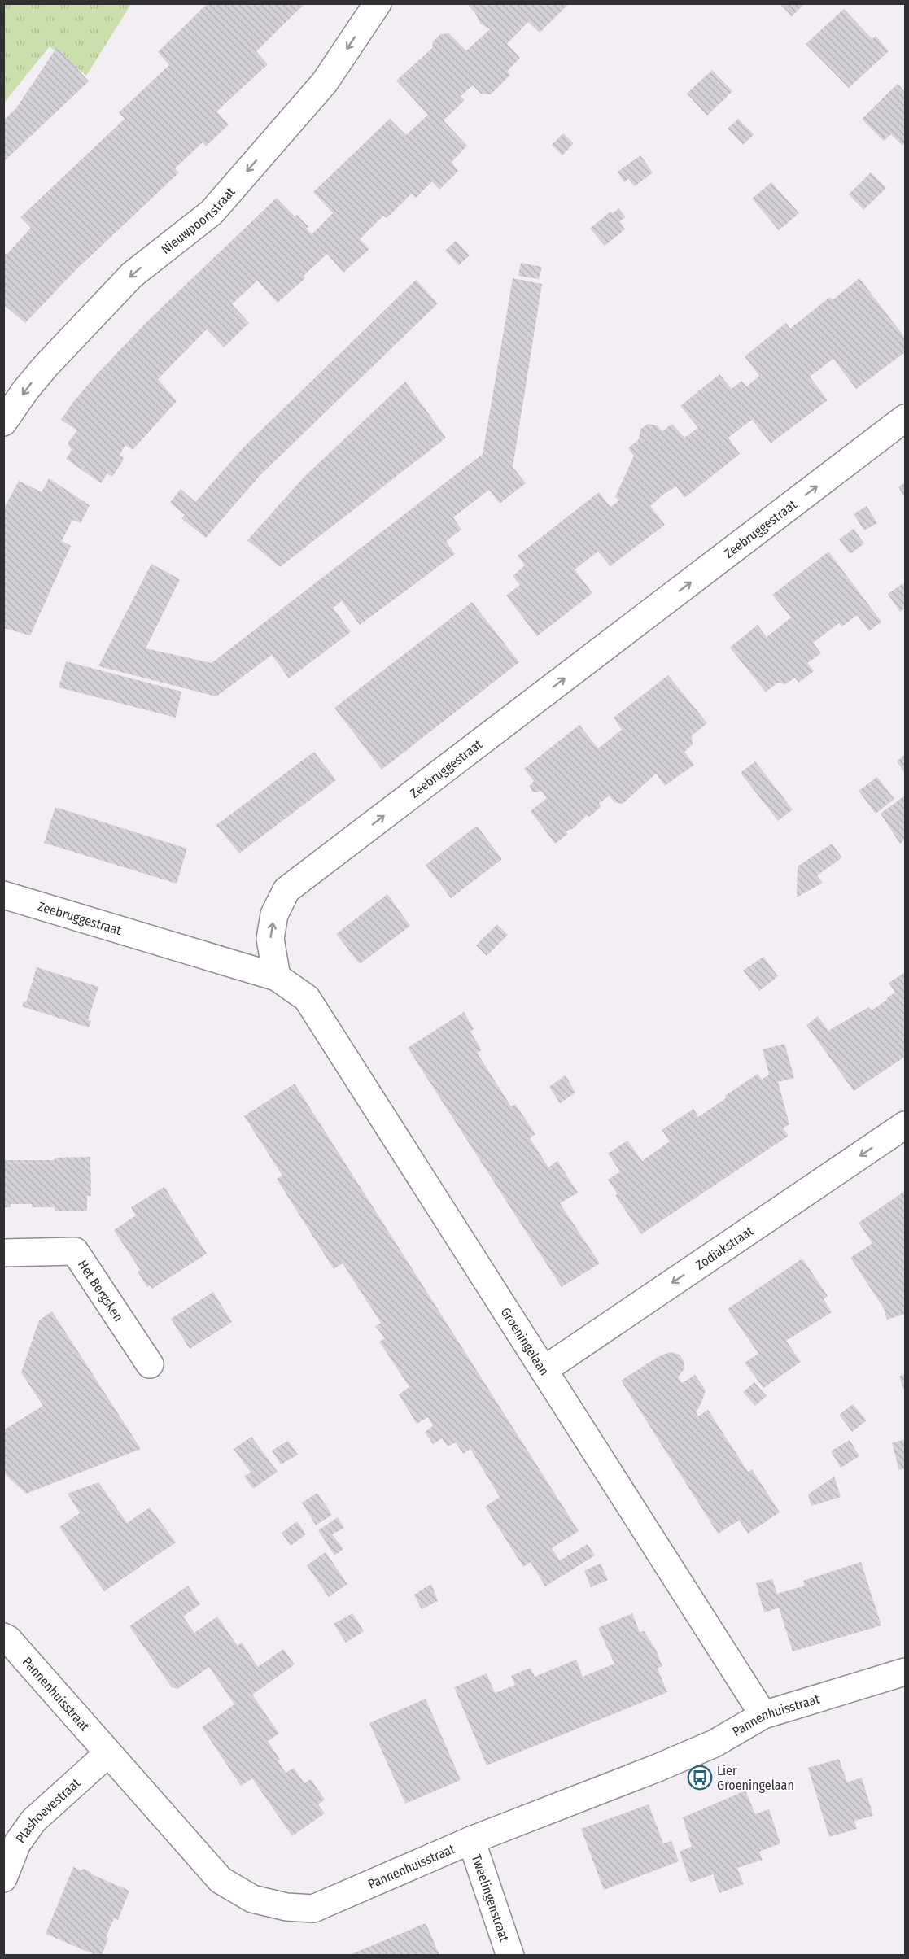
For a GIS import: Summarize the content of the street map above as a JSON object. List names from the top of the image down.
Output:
{
  "streets": {
    "street": [
      "Nieuwpoortstraat",
      "Zeebruggestraat",
      "Zodiakstraat",
      "Het Bergsken",
      "Groeningelaan",
      "Pannenhuisstraat",
      "Plashoevestraat",
      "Tweelingenstraat"
    ]
  },
  "crossings": [
    ["Zeebruggestraat", "Groeningelaan"],
    ["Zodiakstraat", "Groeningelaan"],
    ["Groeningelaan", "Pannenhuisstraat"],
    ["Pannenhuisstraat", "Plashoevestraat"],
    ["Pannenhuisstraat", "Tweelingenstraat"]
  ],
  "one_way": ["Nieuwpoortstraat", "Zeebruggestraat", "Zodiakstraat"],
  "places": {
    "bus stop": ["Lier Groeningelaan"]
  }
}
